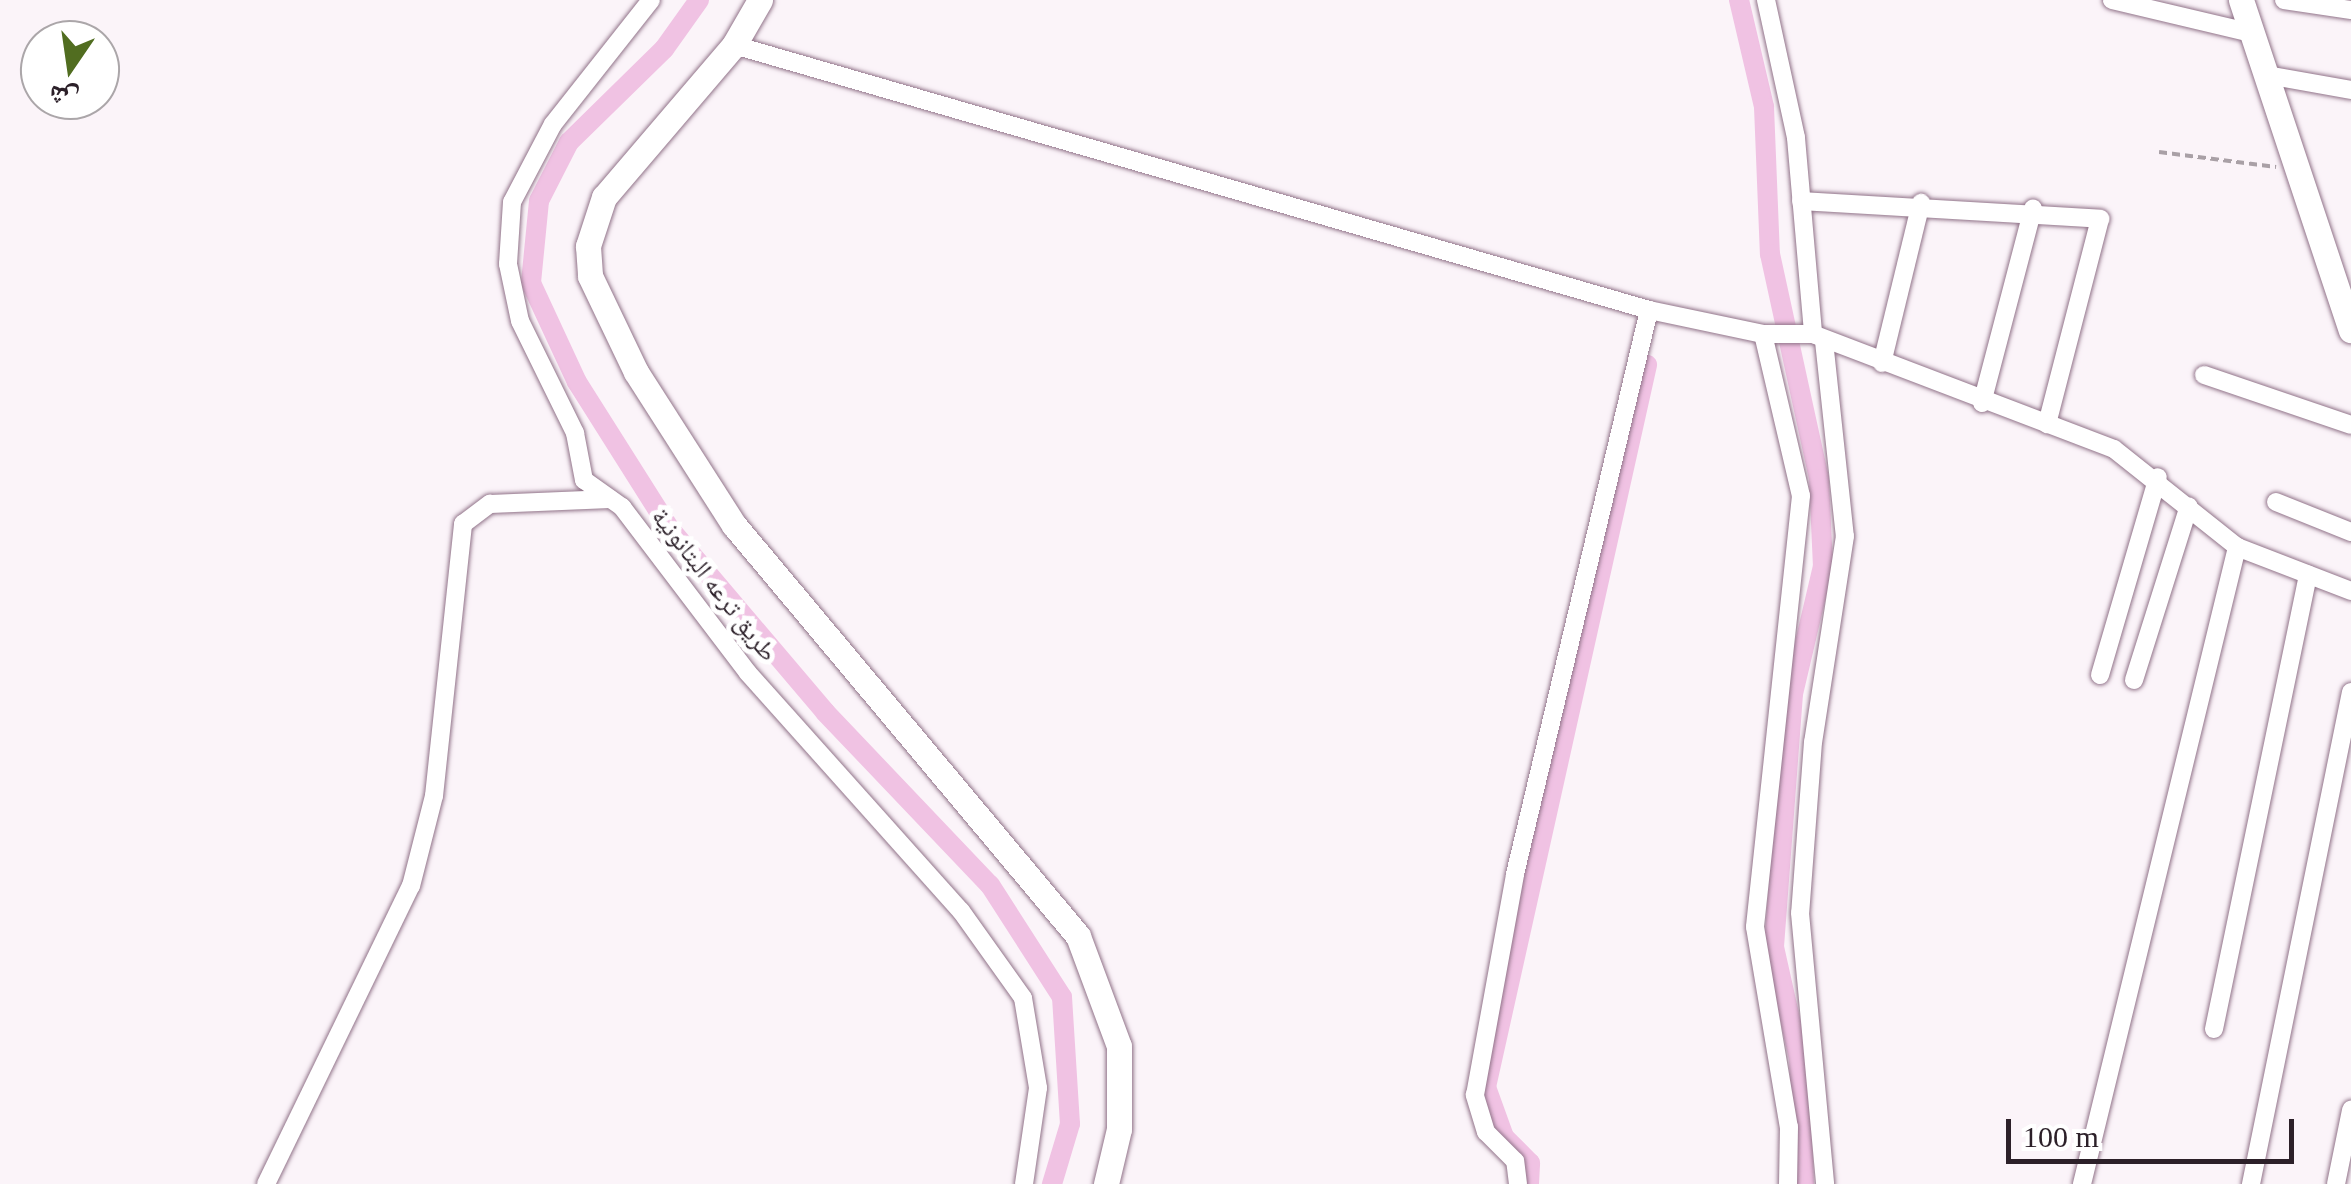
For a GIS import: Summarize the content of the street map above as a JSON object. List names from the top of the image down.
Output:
{
  "streets": {
    "street": ["طريق ترعه البتانونية"]
  },
  "scale_bar": "100 m",
  "north": "bottom"
}
